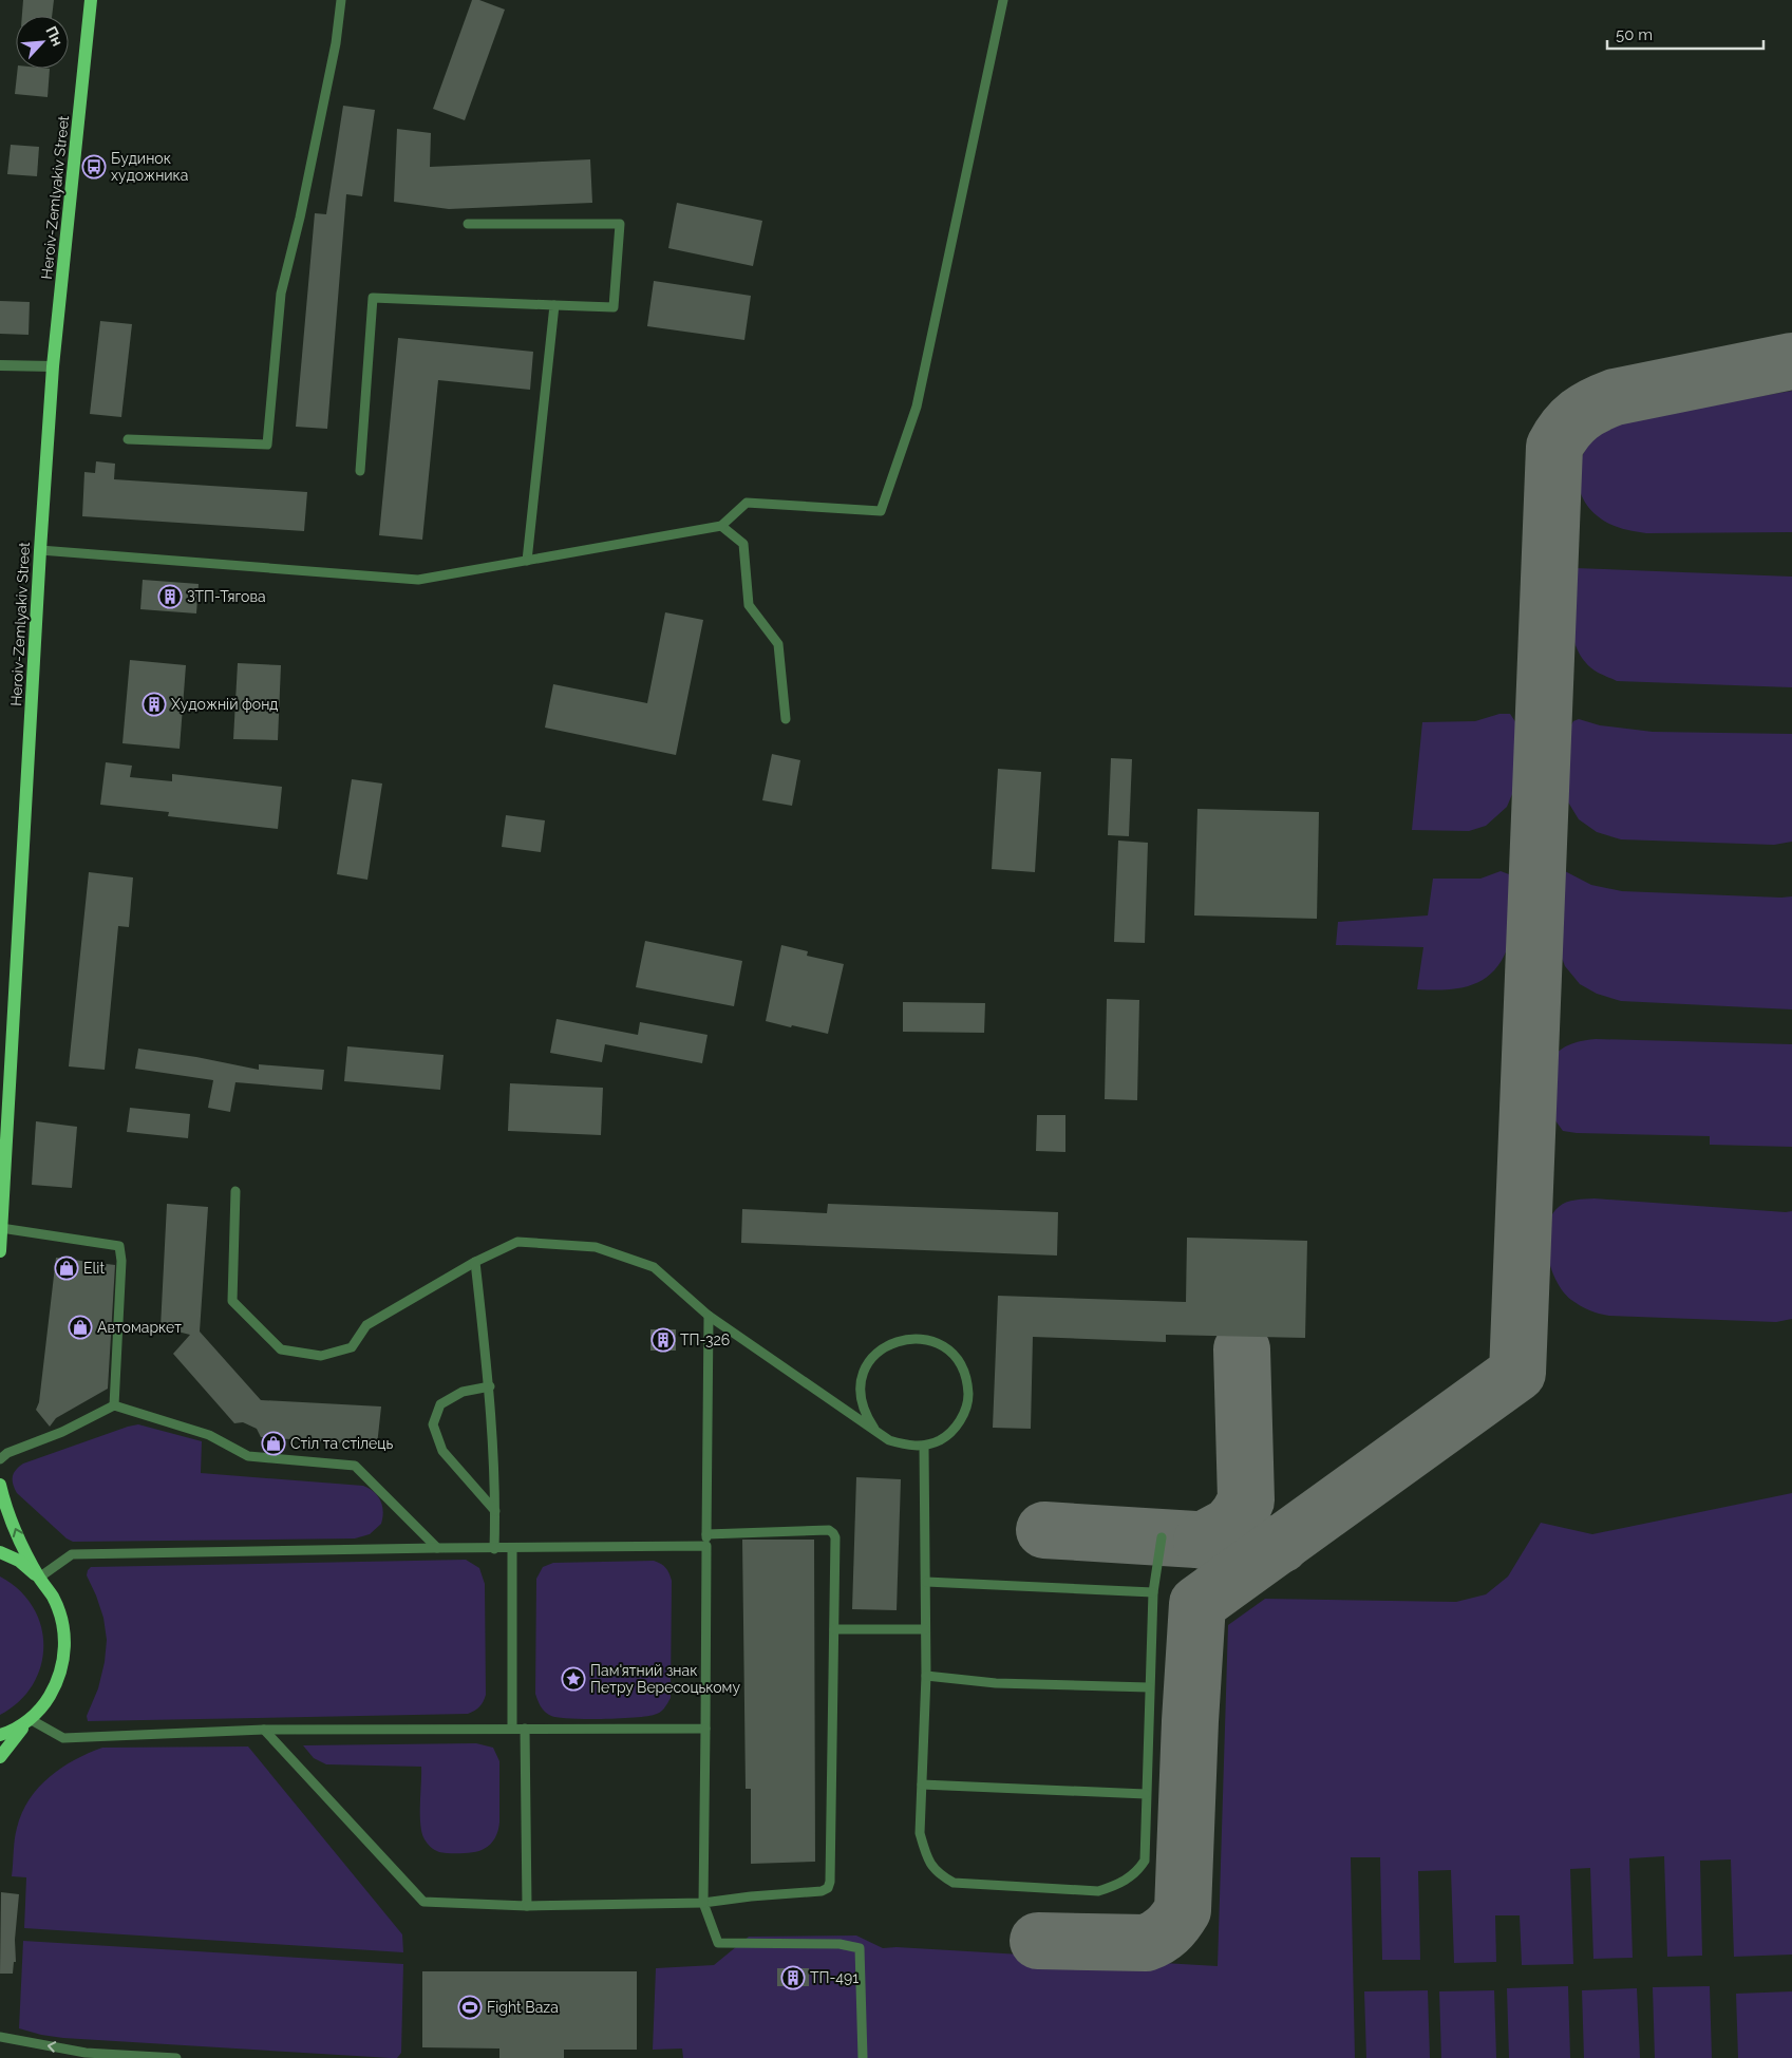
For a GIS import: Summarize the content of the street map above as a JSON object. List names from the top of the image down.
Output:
{
  "streets": {
    "main road": ["Heroiv-Zemlyakiv Street"]
  },
  "places": {
    "bus stop": ["Будинок художника"],
    "building": [
      "ЗТП-Тягова",
      "Художній фонд",
      "ТП-326",
      "ТП-491"
    ],
    "shop": ["Elit", "Автомаркет", "Стіл та стілець"],
    "place": ["Пам'ятний знак Петру Вересоцькому"],
    "sports": ["Fight Baza"]
  },
  "scale_bar": "50 m",
  "north": "top right"
}
